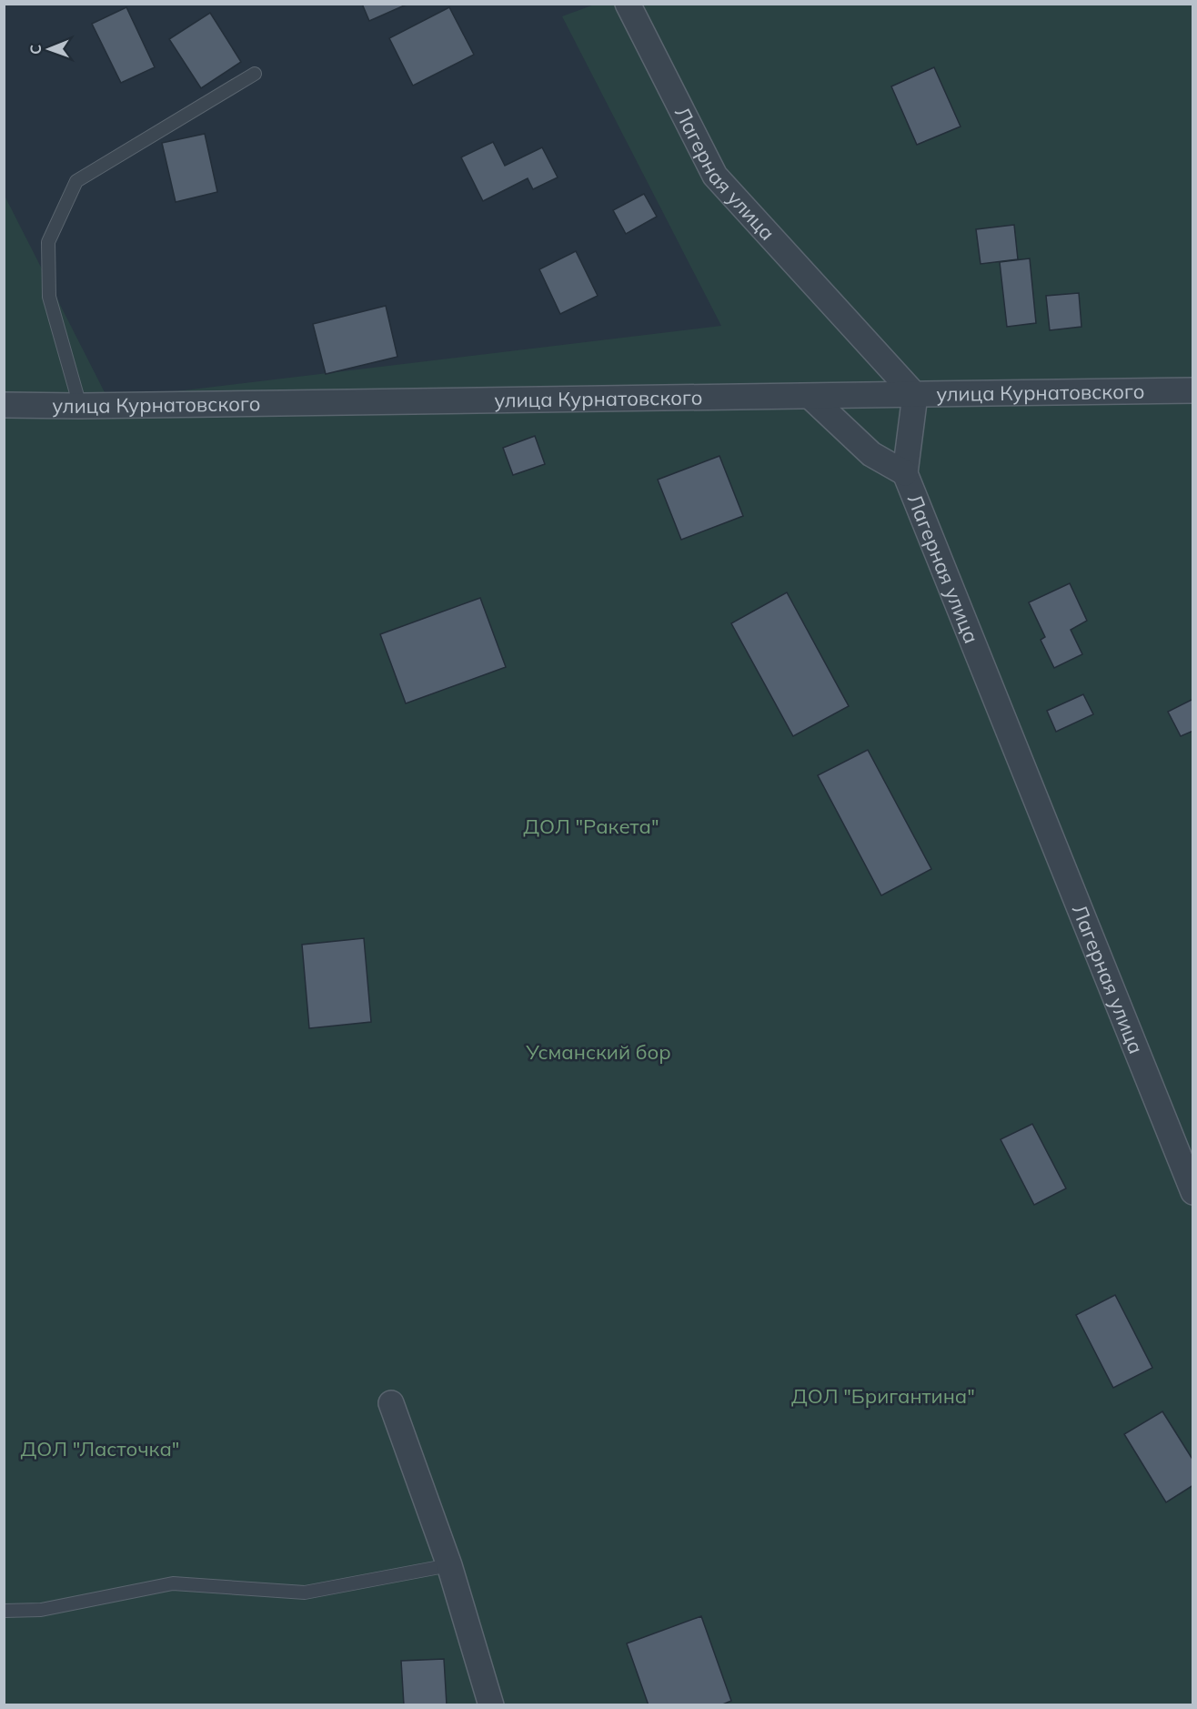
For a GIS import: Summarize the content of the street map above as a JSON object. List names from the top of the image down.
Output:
{
  "streets": {
    "street": ["Лагерная улица", "улица Курнатовского"]
  },
  "crossings": [
    ["Лагерная улица", "улица Курнатовского"]
  ],
  "parks": [
    "ДОЛ \"Ракета\"",
    "Усманский бор",
    "ДОЛ \"Бригантина\"",
    "ДОЛ \"Ласточка\""
  ],
  "north": "left"
}
